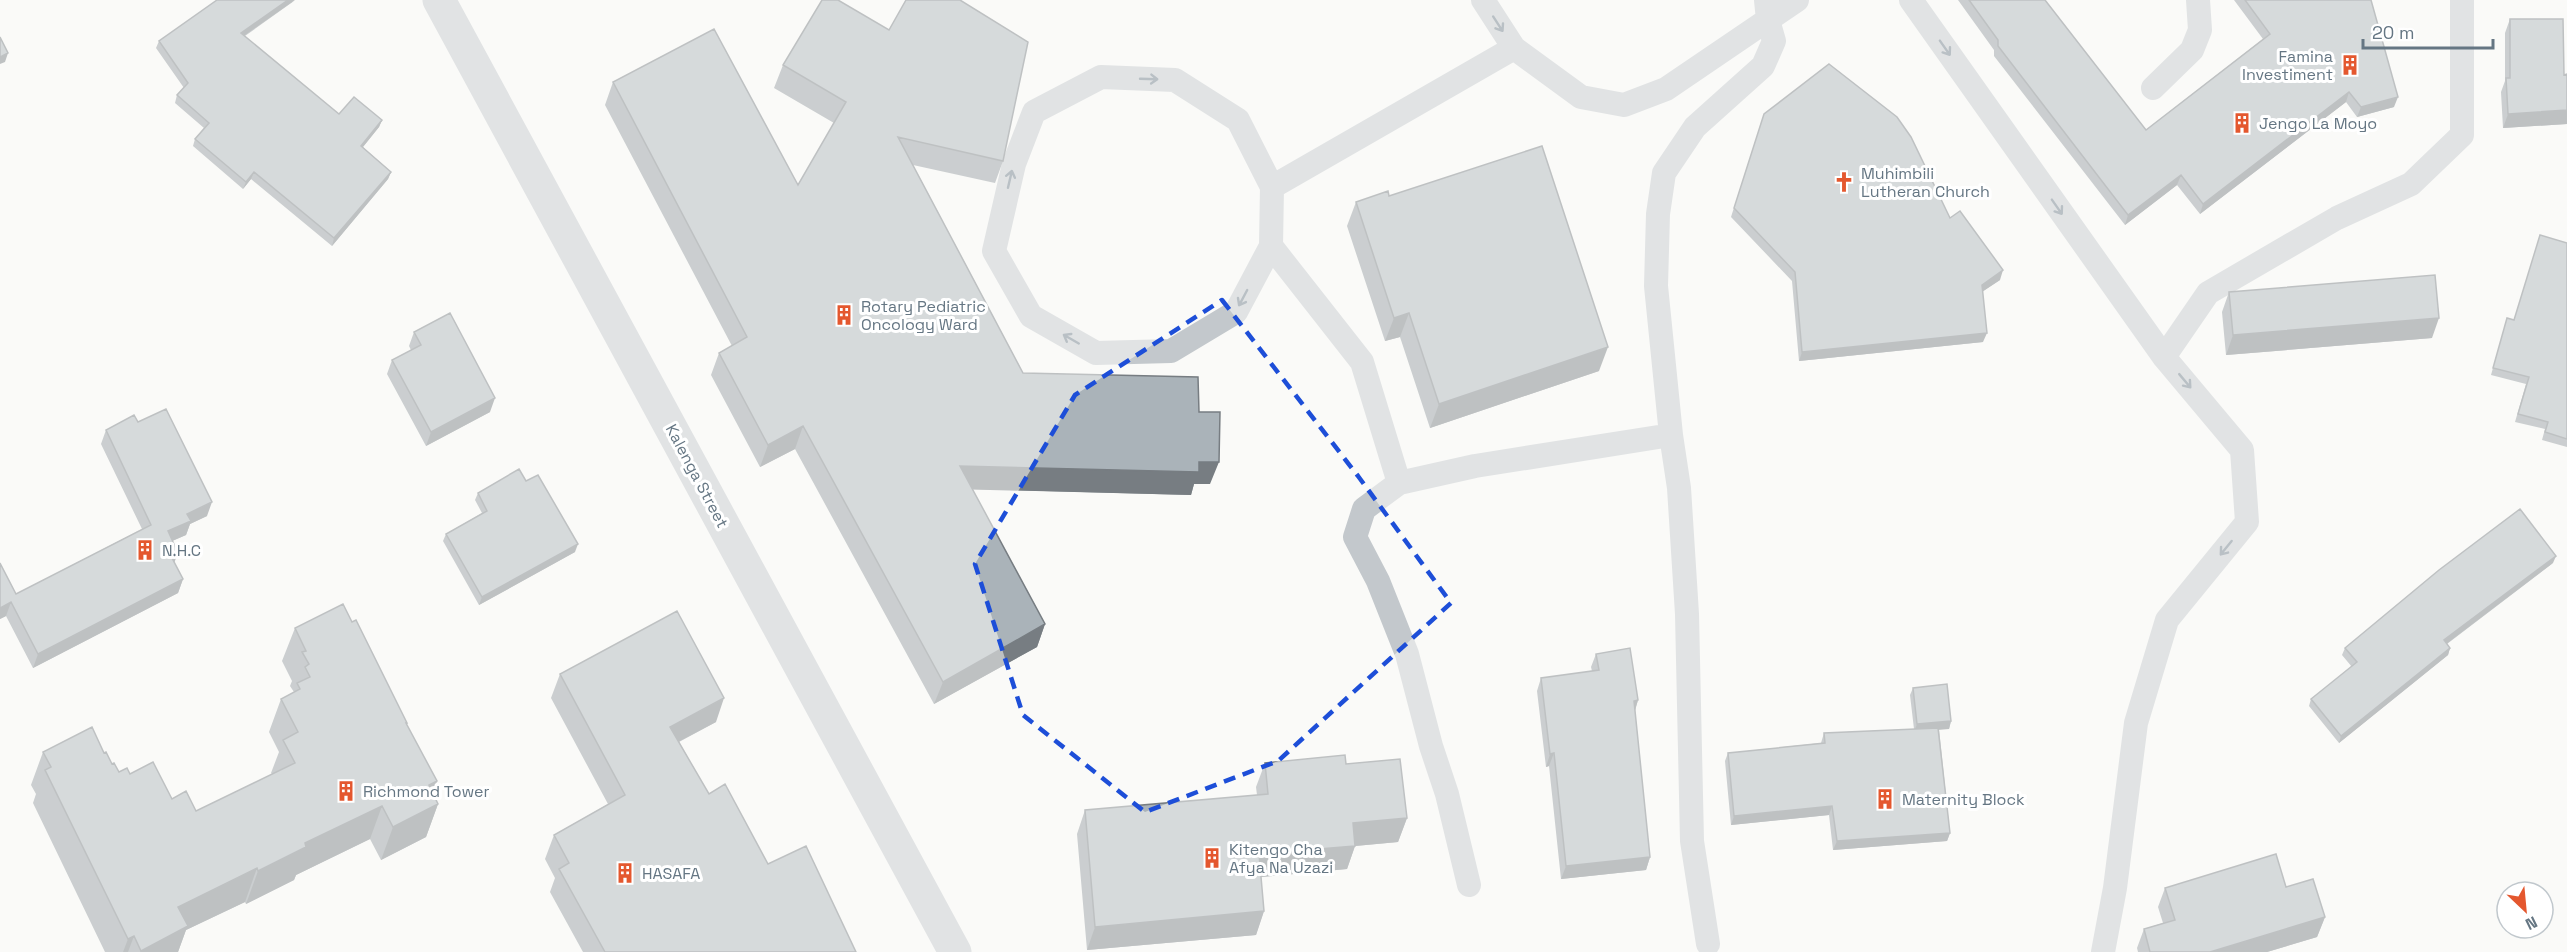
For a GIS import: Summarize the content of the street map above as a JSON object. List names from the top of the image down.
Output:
{
  "streets": {
    "street": ["Kalenga Street"]
  },
  "places": {
    "building": [
      "Famina Investiment",
      "Jengo La Moyo",
      "Rotary Pediatric Oncology Ward",
      "N.H.C",
      "Richmond Tower",
      "Maternity Block",
      "Kitengo Cha Afya Na Uzazi",
      "HASAFA"
    ],
    "church": ["Muhimbili Lutheran Church"]
  },
  "scale_bar": "20 m",
  "north": "bottom right"
}
